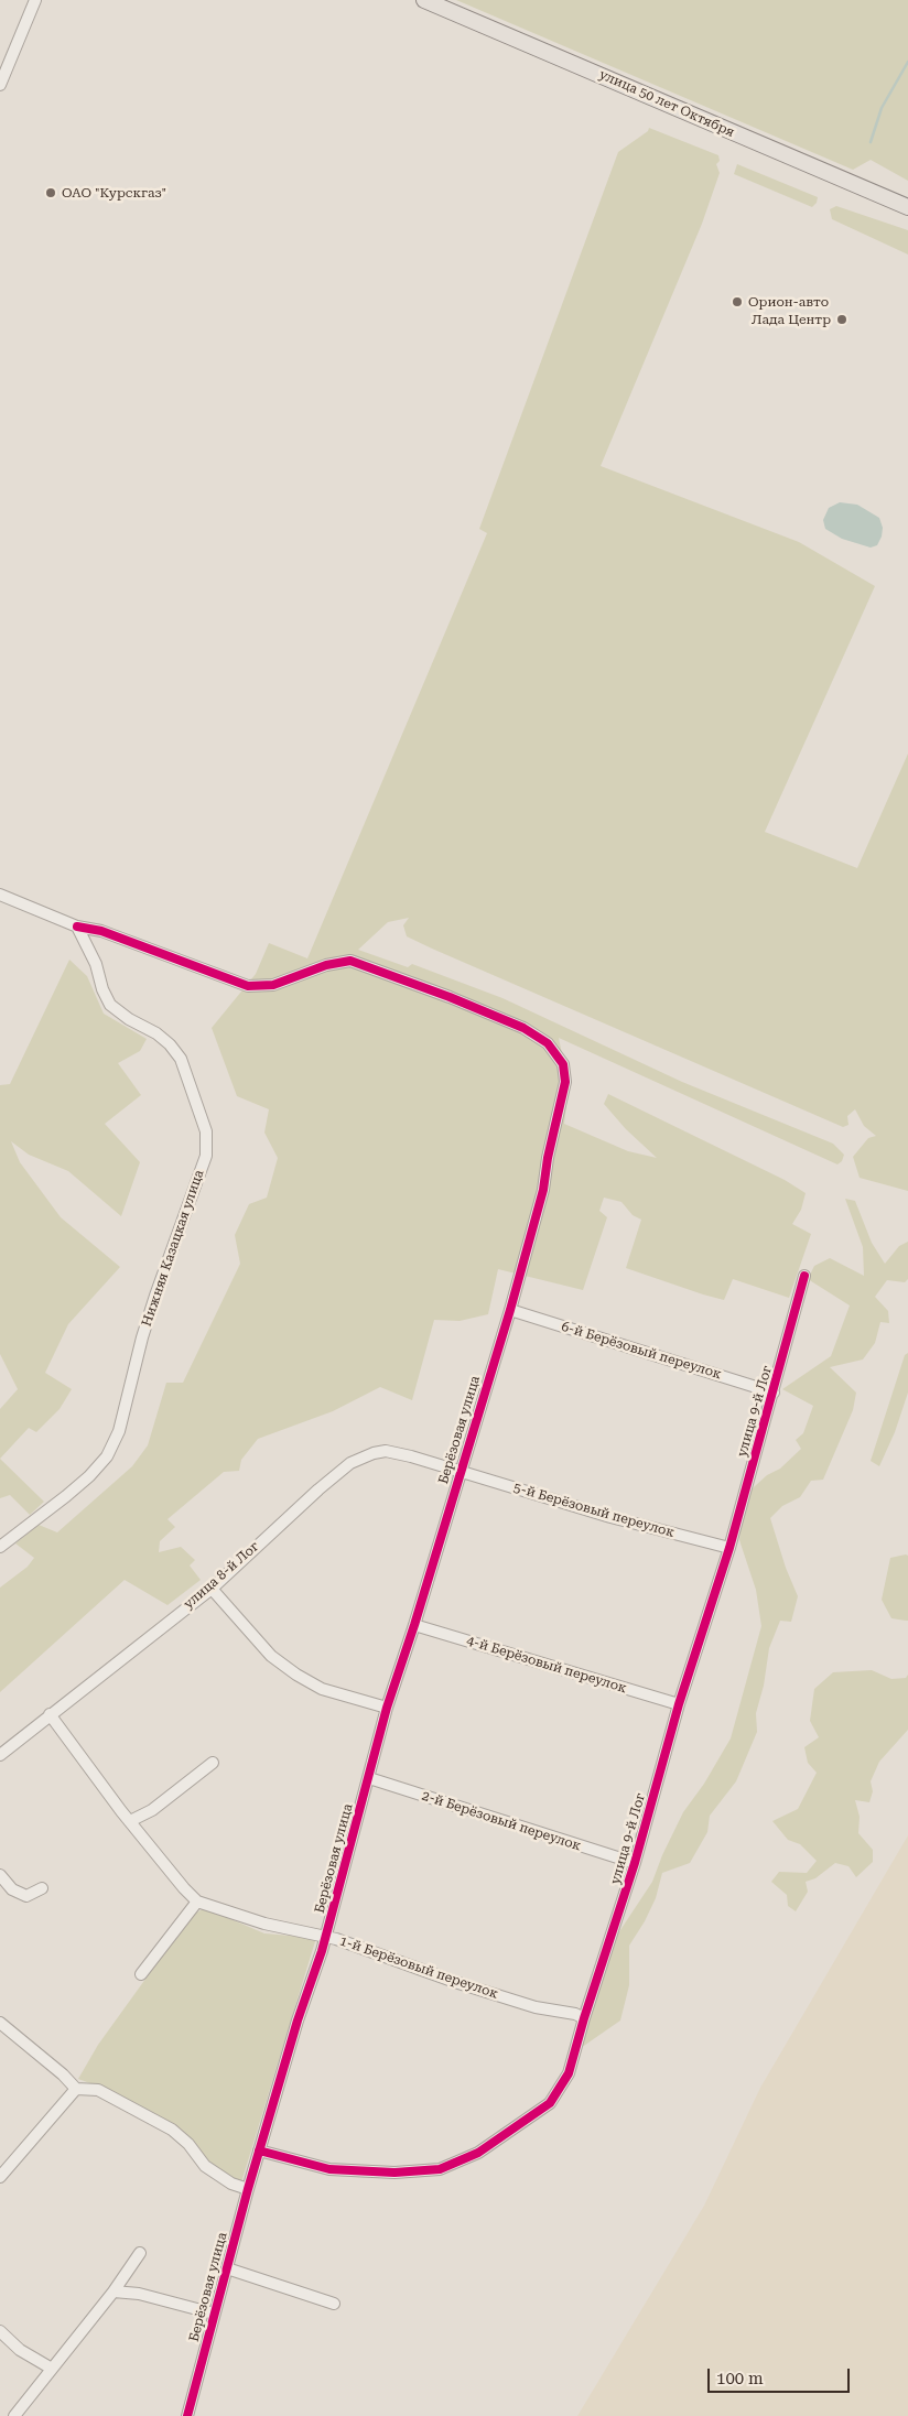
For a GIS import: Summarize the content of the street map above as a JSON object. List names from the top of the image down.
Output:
{
  "streets": {
    "main road": ["улица 50 лет Октября"],
    "street": [
      "Нижняя Казацкая улица",
      "6-й Берёзовый переулок",
      "улица 9-й Лог",
      "Берёзовая улица",
      "5-й Берёзовый переулок",
      "улица 8-й Лог",
      "4-й Берёзовый переулок",
      "2-й Берёзовый переулок",
      "1-й Берёзовый переулок"
    ]
  },
  "crossings": [
    ["Нижняя Казацкая улица", "Берёзовая улица"],
    ["6-й Берёзовый переулок", "улица 9-й Лог"],
    ["6-й Берёзовый переулок", "Берёзовая улица"],
    ["улица 9-й Лог", "Берёзовая улица"],
    ["улица 9-й Лог", "5-й Берёзовый переулок"],
    ["улица 9-й Лог", "4-й Берёзовый переулок"],
    ["улица 9-й Лог", "2-й Берёзовый переулок"],
    ["улица 9-й Лог", "1-й Берёзовый переулок"],
    ["Берёзовая улица", "5-й Берёзовый переулок"],
    ["Берёзовая улица", "улица 8-й Лог"],
    ["Берёзовая улица", "4-й Берёзовый переулок"],
    ["Берёзовая улица", "2-й Берёзовый переулок"],
    ["Берёзовая улица", "1-й Берёзовый переулок"],
    ["5-й Берёзовый переулок", "улица 8-й Лог"],
    ["улица 8-й Лог", "1-й Берёзовый переулок"]
  ],
  "places": ["ОАО \"Курскгаз\"", "Орион-авто", "Лада Центр"],
  "scale_bar": "100 m"
}
